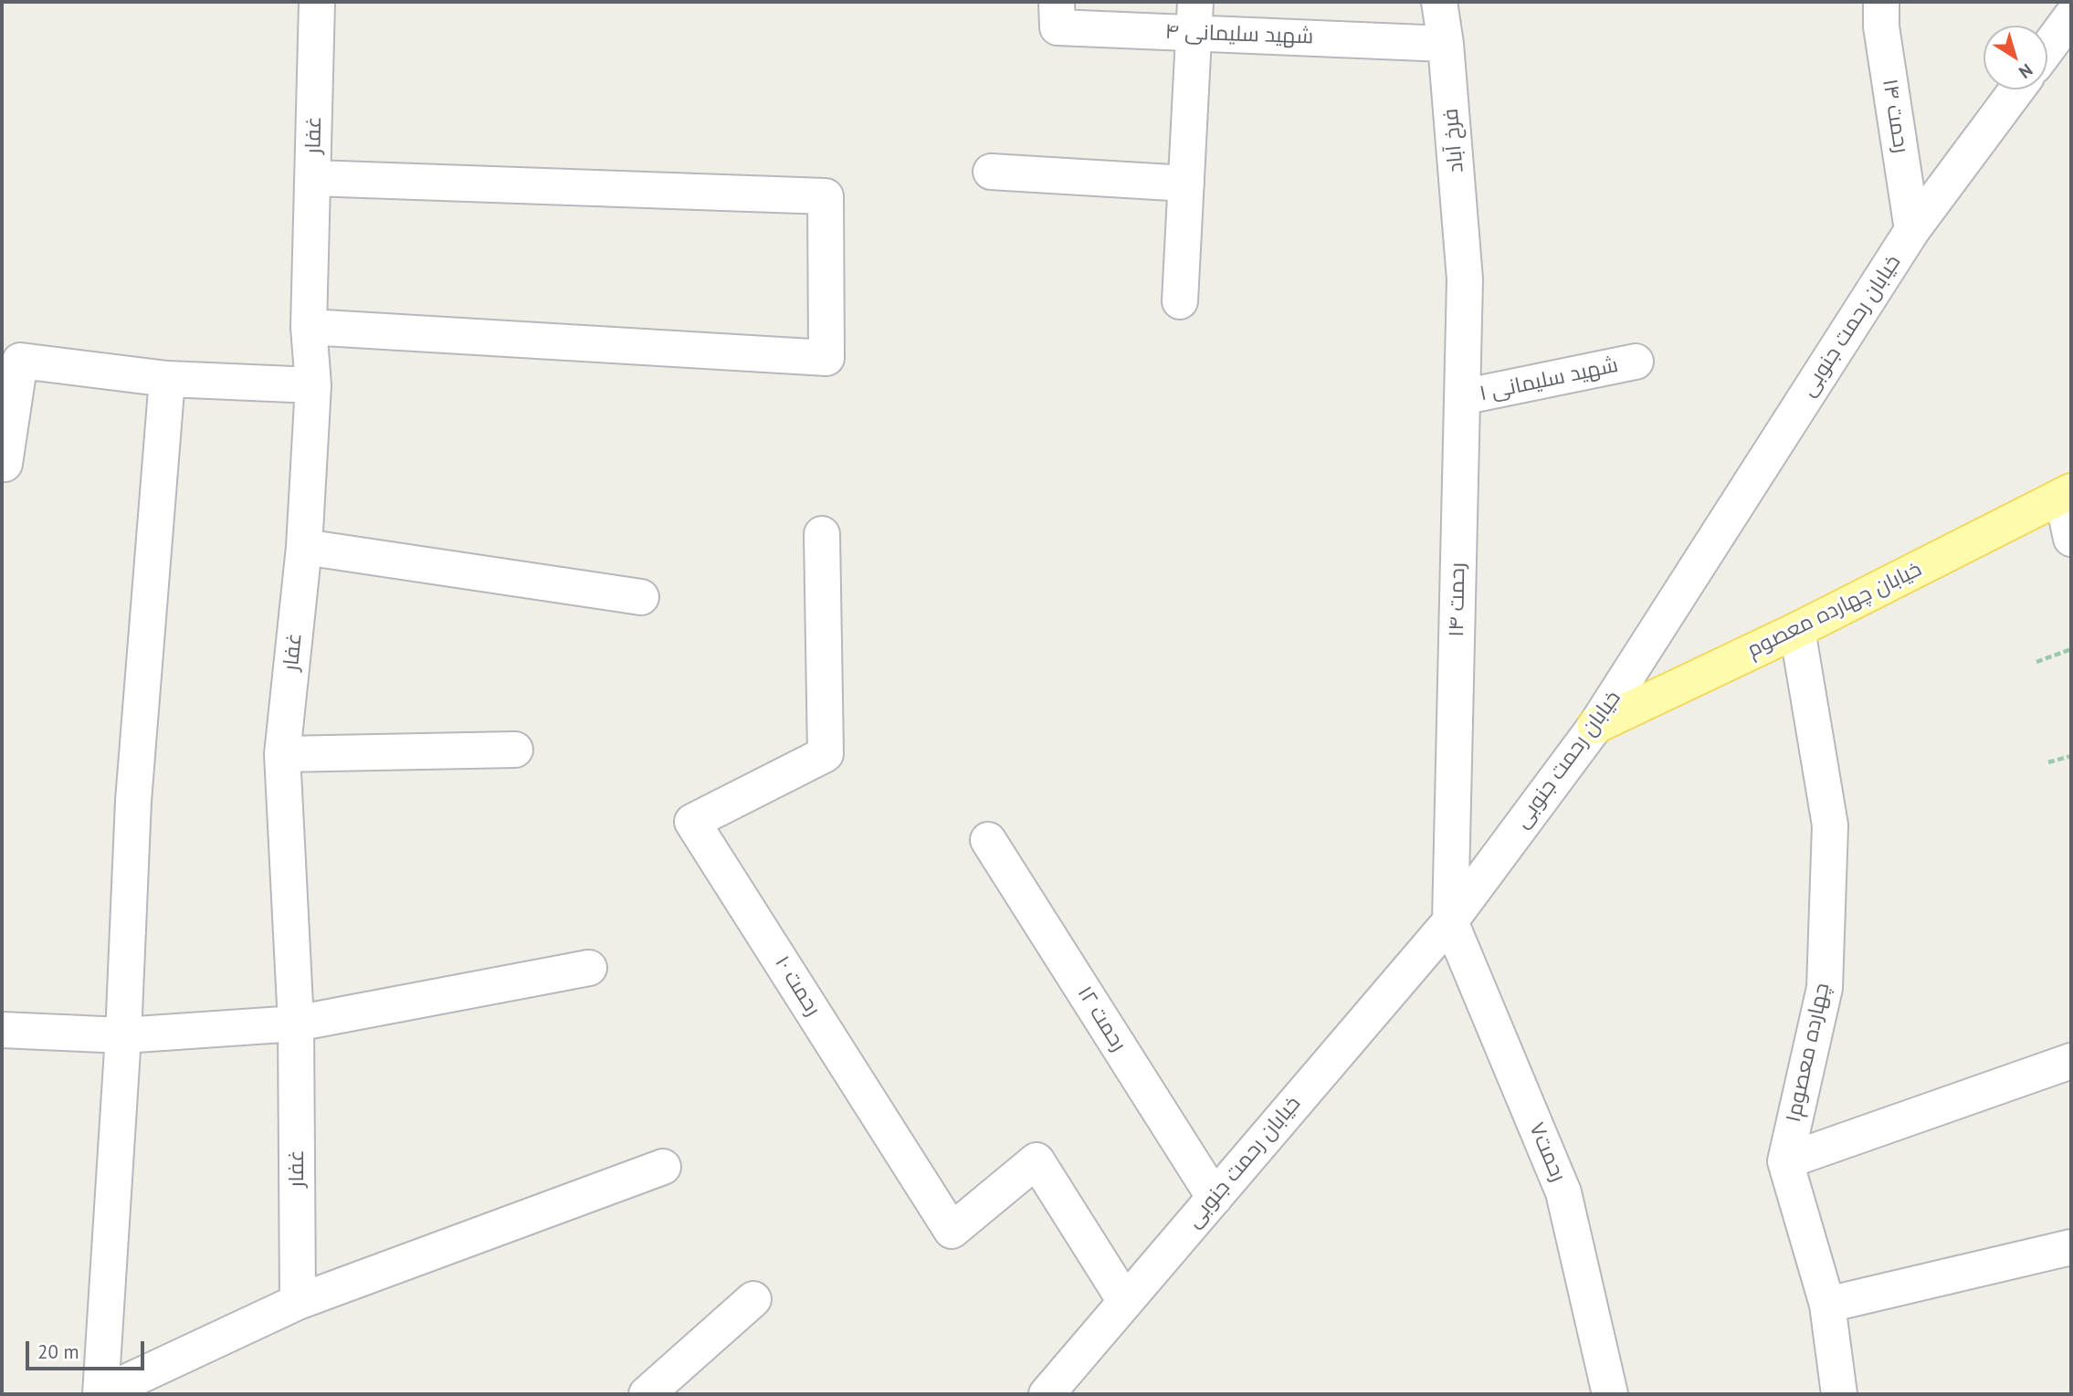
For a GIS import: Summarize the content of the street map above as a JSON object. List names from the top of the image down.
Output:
{
  "streets": {
    "main road": ["خیابان چهارده معصوم"],
    "street": [
      "شهید سلیمانی ۴",
      "رحمت ۱۴",
      "غفار",
      "فرخ آباد",
      "خیابان رحمت جنوبی",
      "شهید سلیمانی ۱",
      "رحمت ۱۰",
      "رحمت ۱۲",
      "چهارده معصوم۱",
      "رحمت۷"
    ]
  },
  "crossings": [
    ["شهید سلیمانی ۴", "فرخ آباد"],
    ["رحمت ۱۴", "فرخ آباد"],
    ["رحمت ۱۴", "خیابان رحمت جنوبی"],
    ["رحمت ۱۴", "شهید سلیمانی ۱"],
    ["رحمت ۱۴", "رحمت۷"],
    ["خیابان رحمت جنوبی", "خیابان چهارده معصوم"],
    ["خیابان رحمت جنوبی", "رحمت ۱۰"],
    ["خیابان رحمت جنوبی", "رحمت ۱۲"],
    ["خیابان رحمت جنوبی", "رحمت۷"],
    ["خیابان چهارده معصوم", "چهارده معصوم۱"]
  ],
  "scale_bar": "20 m",
  "north": "bottom right"
}
